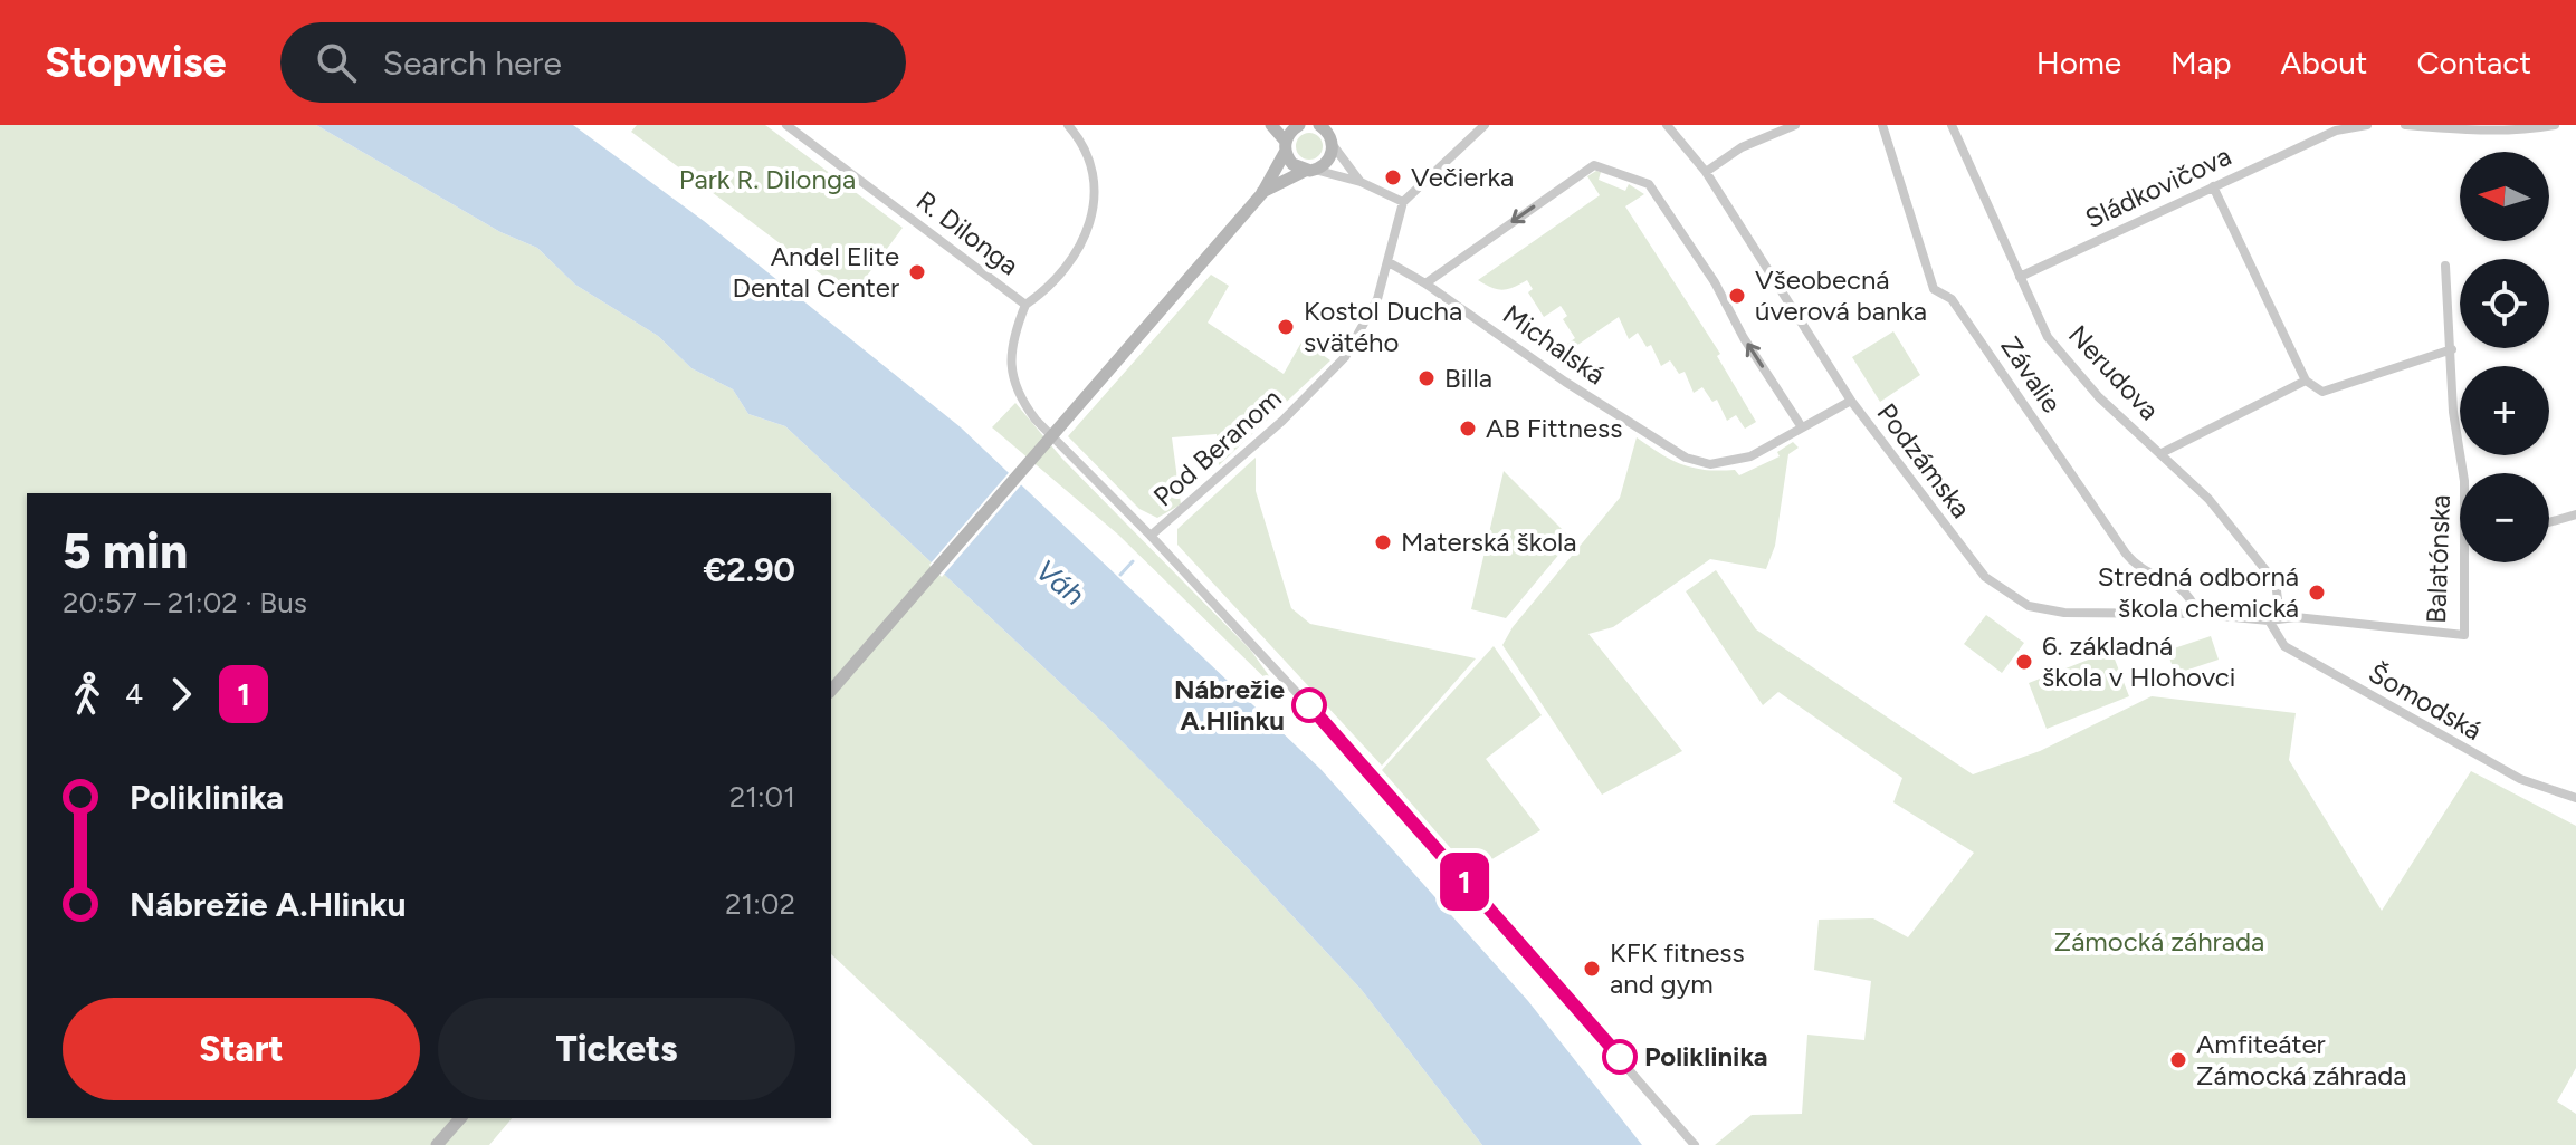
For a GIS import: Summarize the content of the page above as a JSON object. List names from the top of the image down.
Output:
{
  "streets": {
    "street": [
      "Sládkovičova",
      "R. Dilonga",
      "Michalská",
      "Nerudova",
      "Závalie",
      "Pod Beranom",
      "Podzámska",
      "Balatónska",
      "Šomodská"
    ]
  },
  "crossings": [
    ["Sládkovičova", "Nerudova"],
    ["R. Dilonga", "Pod Beranom"],
    ["Michalská", "Pod Beranom"],
    ["Michalská", "Podzámska"],
    ["Nerudova", "Podzámska"],
    ["Nerudova", "Balatónska"],
    ["Nerudova", "Šomodská"],
    ["Závalie", "Podzámska"],
    ["Podzámska", "Balatónska"],
    ["Podzámska", "Šomodská"],
    ["Balatónska", "Šomodská"]
  ],
  "water": ["Váh"],
  "parks": ["Park R. Dilonga", "Zámocká záhrada"],
  "places": [
    "Večierka",
    "Andel Elite Dental Center",
    "Všeobecná úverová banka",
    "Kostol Ducha svätého",
    "Billa",
    "AB Fittness",
    "Materská škola",
    "Stredná odborná škola chemická",
    "6. základná škola v Hlohovci",
    "Nábrežie A.Hlinku",
    "KFK fitness and gym",
    "Poliklinika",
    "Amfiteáter Zámocká záhrada"
  ],
  "lines": ["bus line 1"],
  "north": "left",
  "page": {
    "header": "Stopwise",
    "search": "Search here",
    "nav": [
      "Home",
      "Map",
      "About",
      "Contact"
    ],
    "on_map": "1",
    "map_buttons": ["+", "−"],
    "heading": ["5 min", "20:57 – 21:02 · Bus", "€2.90"],
    "legs": ["4", "1"],
    "list": [
      {
        "name": "Poliklinika",
        "value": "21:01"
      },
      {
        "name": "Nábrežie A.Hlinku",
        "value": "21:02"
      }
    ],
    "buttons": ["Start", "Tickets"]
  }
}
